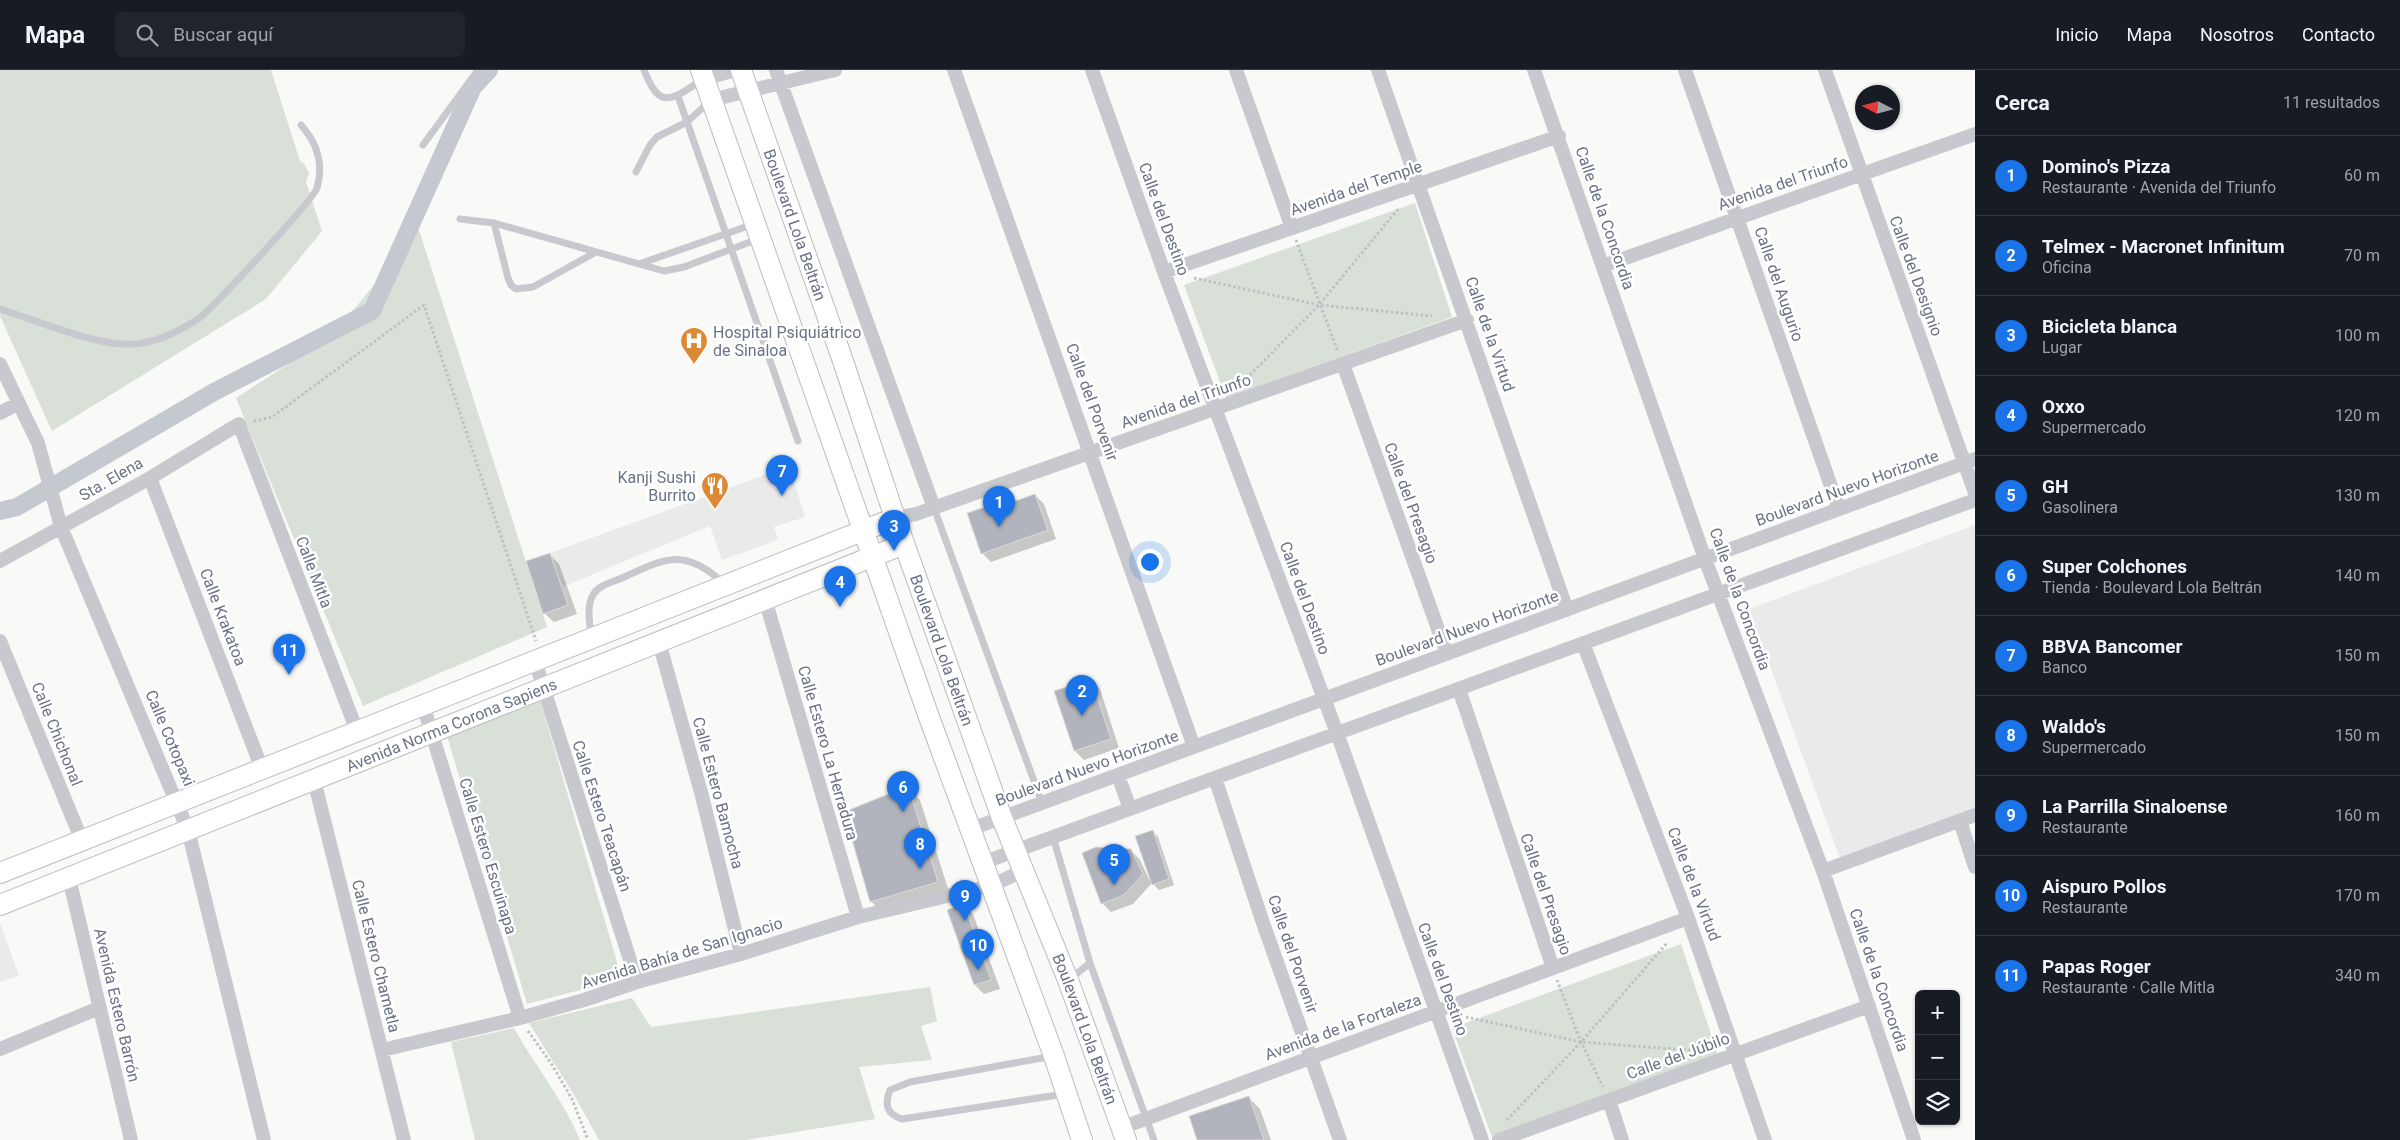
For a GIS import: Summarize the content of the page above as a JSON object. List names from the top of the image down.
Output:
{
  "streets": {
    "main road": ["Boulevard Lola Beltrán", "Avenida Norma Corona Sapiens"],
    "street": [
      "Avenida del Triunfo",
      "Avenida del Temple",
      "Calle de la Concordia",
      "Calle del Destino",
      "Calle del Designio",
      "Calle del Augurio",
      "Calle de la Virtud",
      "Calle del Porvenir",
      "Sta. Elena",
      "Boulevard Nuevo Horizonte",
      "Calle del Presagio",
      "Calle Mitla",
      "Calle Krakatoa",
      "Calle Chichonal",
      "Calle Cotopaxi",
      "Calle Estero La Herradura",
      "Calle Estero Bamocha",
      "Calle Estero Teacapán",
      "Calle Estero Escuinapa",
      "Avenida Bahía de San Ignacio",
      "Calle Estero Chametla",
      "Avenida Estero Barrón",
      "Avenida de la Fortaleza",
      "Calle del Júbilo"
    ]
  },
  "crossings": [
    ["Avenida del Triunfo", "Calle de la Concordia"],
    ["Avenida del Triunfo", "Calle del Destino"],
    ["Avenida del Triunfo", "Boulevard Lola Beltrán"],
    ["Avenida del Triunfo", "Calle del Designio"],
    ["Avenida del Triunfo", "Calle del Augurio"],
    ["Avenida del Triunfo", "Calle de la Virtud"],
    ["Avenida del Triunfo", "Calle del Porvenir"],
    ["Avenida del Triunfo", "Calle del Presagio"],
    ["Avenida del Triunfo", "Avenida Norma Corona Sapiens"],
    ["Avenida del Temple", "Calle de la Concordia"],
    ["Avenida del Temple", "Calle del Destino"],
    ["Avenida del Temple", "Calle de la Virtud"],
    ["Calle de la Concordia", "Boulevard Nuevo Horizonte"],
    ["Calle de la Concordia", "Calle del Júbilo"],
    ["Calle del Destino", "Boulevard Nuevo Horizonte"],
    ["Calle del Destino", "Avenida de la Fortaleza"],
    ["Boulevard Lola Beltrán", "Boulevard Nuevo Horizonte"],
    ["Boulevard Lola Beltrán", "Avenida Norma Corona Sapiens"],
    ["Boulevard Lola Beltrán", "Avenida Bahía de San Ignacio"],
    ["Boulevard Lola Beltrán", "Avenida de la Fortaleza"],
    ["Calle del Designio", "Boulevard Nuevo Horizonte"],
    ["Calle del Augurio", "Boulevard Nuevo Horizonte"],
    ["Calle de la Virtud", "Boulevard Nuevo Horizonte"],
    ["Calle de la Virtud", "Avenida de la Fortaleza"],
    ["Calle de la Virtud", "Calle del Júbilo"],
    ["Calle del Porvenir", "Boulevard Nuevo Horizonte"],
    ["Calle del Porvenir", "Avenida de la Fortaleza"],
    ["Sta. Elena", "Calle Mitla"],
    ["Sta. Elena", "Calle Krakatoa"],
    ["Sta. Elena", "Calle Cotopaxi"],
    ["Boulevard Nuevo Horizonte", "Calle del Presagio"],
    ["Calle del Presagio", "Avenida de la Fortaleza"],
    ["Calle Mitla", "Avenida Norma Corona Sapiens"],
    ["Calle Krakatoa", "Avenida Norma Corona Sapiens"],
    ["Avenida Norma Corona Sapiens", "Calle Chichonal"],
    ["Avenida Norma Corona Sapiens", "Calle Cotopaxi"],
    ["Avenida Norma Corona Sapiens", "Calle Estero La Herradura"],
    ["Avenida Norma Corona Sapiens", "Calle Estero Bamocha"],
    ["Avenida Norma Corona Sapiens", "Calle Estero Teacapán"],
    ["Avenida Norma Corona Sapiens", "Calle Estero Escuinapa"],
    ["Avenida Norma Corona Sapiens", "Calle Estero Chametla"],
    ["Avenida Norma Corona Sapiens", "Avenida Estero Barrón"],
    ["Calle Estero La Herradura", "Avenida Bahía de San Ignacio"],
    ["Calle Estero Bamocha", "Avenida Bahía de San Ignacio"],
    ["Calle Estero Teacapán", "Avenida Bahía de San Ignacio"],
    ["Calle Estero Escuinapa", "Avenida Bahía de San Ignacio"],
    ["Avenida Bahía de San Ignacio", "Calle Estero Chametla"]
  ],
  "places": {
    "hospital": ["Hospital Psiquiátrico de Sinaloa"],
    "restaurant": ["Kanji Sushi Burrito"]
  },
  "north": "left",
  "page": {
    "header": "Mapa",
    "search": "Buscar aquí",
    "nav": [
      "Inicio",
      "Mapa",
      "Nosotros",
      "Contacto"
    ],
    "heading": ["Cerca", "11 resultados"],
    "list": [
      {
        "mark": "1",
        "name": "Domino's Pizza",
        "note": "Restaurante · Avenida del Triunfo",
        "value": "60 m"
      },
      {
        "mark": "2",
        "name": "Telmex - Macronet Infinitum",
        "note": "Oficina",
        "value": "70 m"
      },
      {
        "mark": "3",
        "name": "Bicicleta blanca",
        "note": "Lugar",
        "value": "100 m"
      },
      {
        "mark": "4",
        "name": "Oxxo",
        "note": "Supermercado",
        "value": "120 m"
      },
      {
        "mark": "5",
        "name": "GH",
        "note": "Gasolinera",
        "value": "130 m"
      },
      {
        "mark": "6",
        "name": "Super Colchones",
        "note": "Tienda · Boulevard Lola Beltrán",
        "value": "140 m"
      },
      {
        "mark": "7",
        "name": "BBVA Bancomer",
        "note": "Banco",
        "value": "150 m"
      },
      {
        "mark": "8",
        "name": "Waldo's",
        "note": "Supermercado",
        "value": "150 m"
      },
      {
        "mark": "9",
        "name": "La Parrilla Sinaloense",
        "note": "Restaurante",
        "value": "160 m"
      },
      {
        "mark": "10",
        "name": "Aispuro Pollos",
        "note": "Restaurante",
        "value": "170 m"
      },
      {
        "mark": "11",
        "name": "Papas Roger",
        "note": "Restaurante · Calle Mitla",
        "value": "340 m"
      }
    ],
    "pins": [
      "7",
      "1",
      "3",
      "4",
      "11",
      "2",
      "6",
      "8",
      "5",
      "9",
      "10"
    ],
    "map_buttons": ["+", "−"]
  }
}
